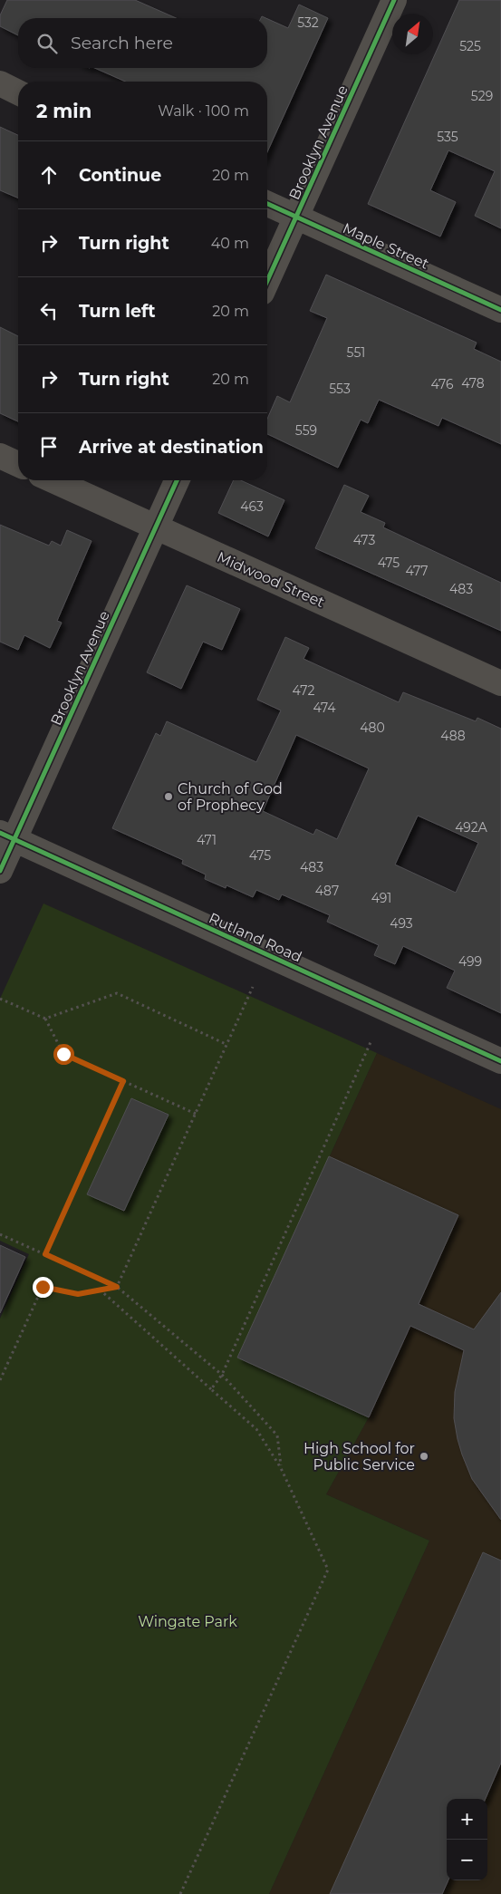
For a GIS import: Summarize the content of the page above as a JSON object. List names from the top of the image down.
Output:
{
  "streets": {
    "street": [
      "Brooklyn Avenue",
      "Maple Street",
      "Midwood Street",
      "Rutland Road"
    ]
  },
  "crossings": [
    ["Brooklyn Avenue", "Maple Street"],
    ["Brooklyn Avenue", "Midwood Street"],
    ["Brooklyn Avenue", "Rutland Road"]
  ],
  "parks": ["Wingate Park"],
  "places": ["Church of God of Prophecy", "High School for Public Service"],
  "house_numbers": [
    "532",
    "525",
    "529",
    "535",
    "551",
    "478",
    "476",
    "553",
    "559",
    "463",
    "473",
    "475",
    "477",
    "483",
    "472",
    "474",
    "480",
    "488",
    "492A",
    "471",
    "475",
    "483",
    "487",
    "491",
    "493",
    "499"
  ],
  "north": "top right",
  "page": {
    "search": "Search here",
    "heading": ["2 min", "Walk · 100 m"],
    "list": [
      ["Continue", "20 m"],
      ["Turn right", "40 m"],
      ["Turn left", "20 m"],
      ["Turn right", "20 m"],
      "Arrive at destination"
    ],
    "map_buttons": ["+", "−"]
  }
}
